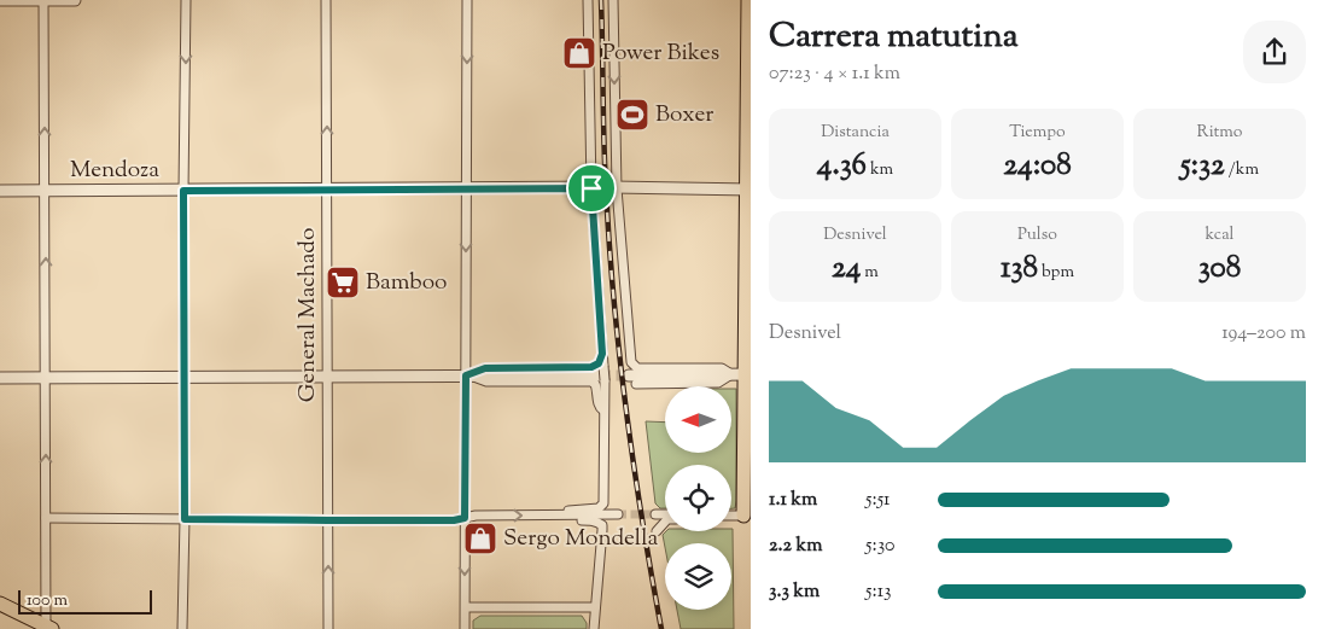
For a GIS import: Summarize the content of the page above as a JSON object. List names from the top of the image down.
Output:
{
  "streets": {
    "street": ["Mendoza", "General Machado"]
  },
  "crossings": [
    ["Mendoza", "General Machado"]
  ],
  "one_way": ["General Machado"],
  "places": {
    "shop": ["Power Bikes", "Sergo Mondella"],
    "sports": ["Boxer"],
    "supermarket": ["Bamboo"]
  },
  "scale_bar": "100 m",
  "north": "left",
  "page": {
    "heading": ["Carrera matutina", "07:23 · 4 × 1.1 km"],
    "stats": [
      ["Distancia", "4.36 km"],
      ["Tiempo", "24:08"],
      ["Ritmo", "5:32 /km"],
      ["Desnivel", "24 m"],
      ["Pulso", "138 bpm"],
      ["kcal", "308"]
    ],
    "chart": ["Desnivel", "194–200 m"],
    "list": [
      {
        "name": "1.1 km",
        "note": "5:51"
      },
      {
        "name": "2.2 km",
        "note": "5:30"
      },
      {
        "name": "3.3 km",
        "note": "5:13"
      }
    ],
    "scale": "100 m"
  }
}
